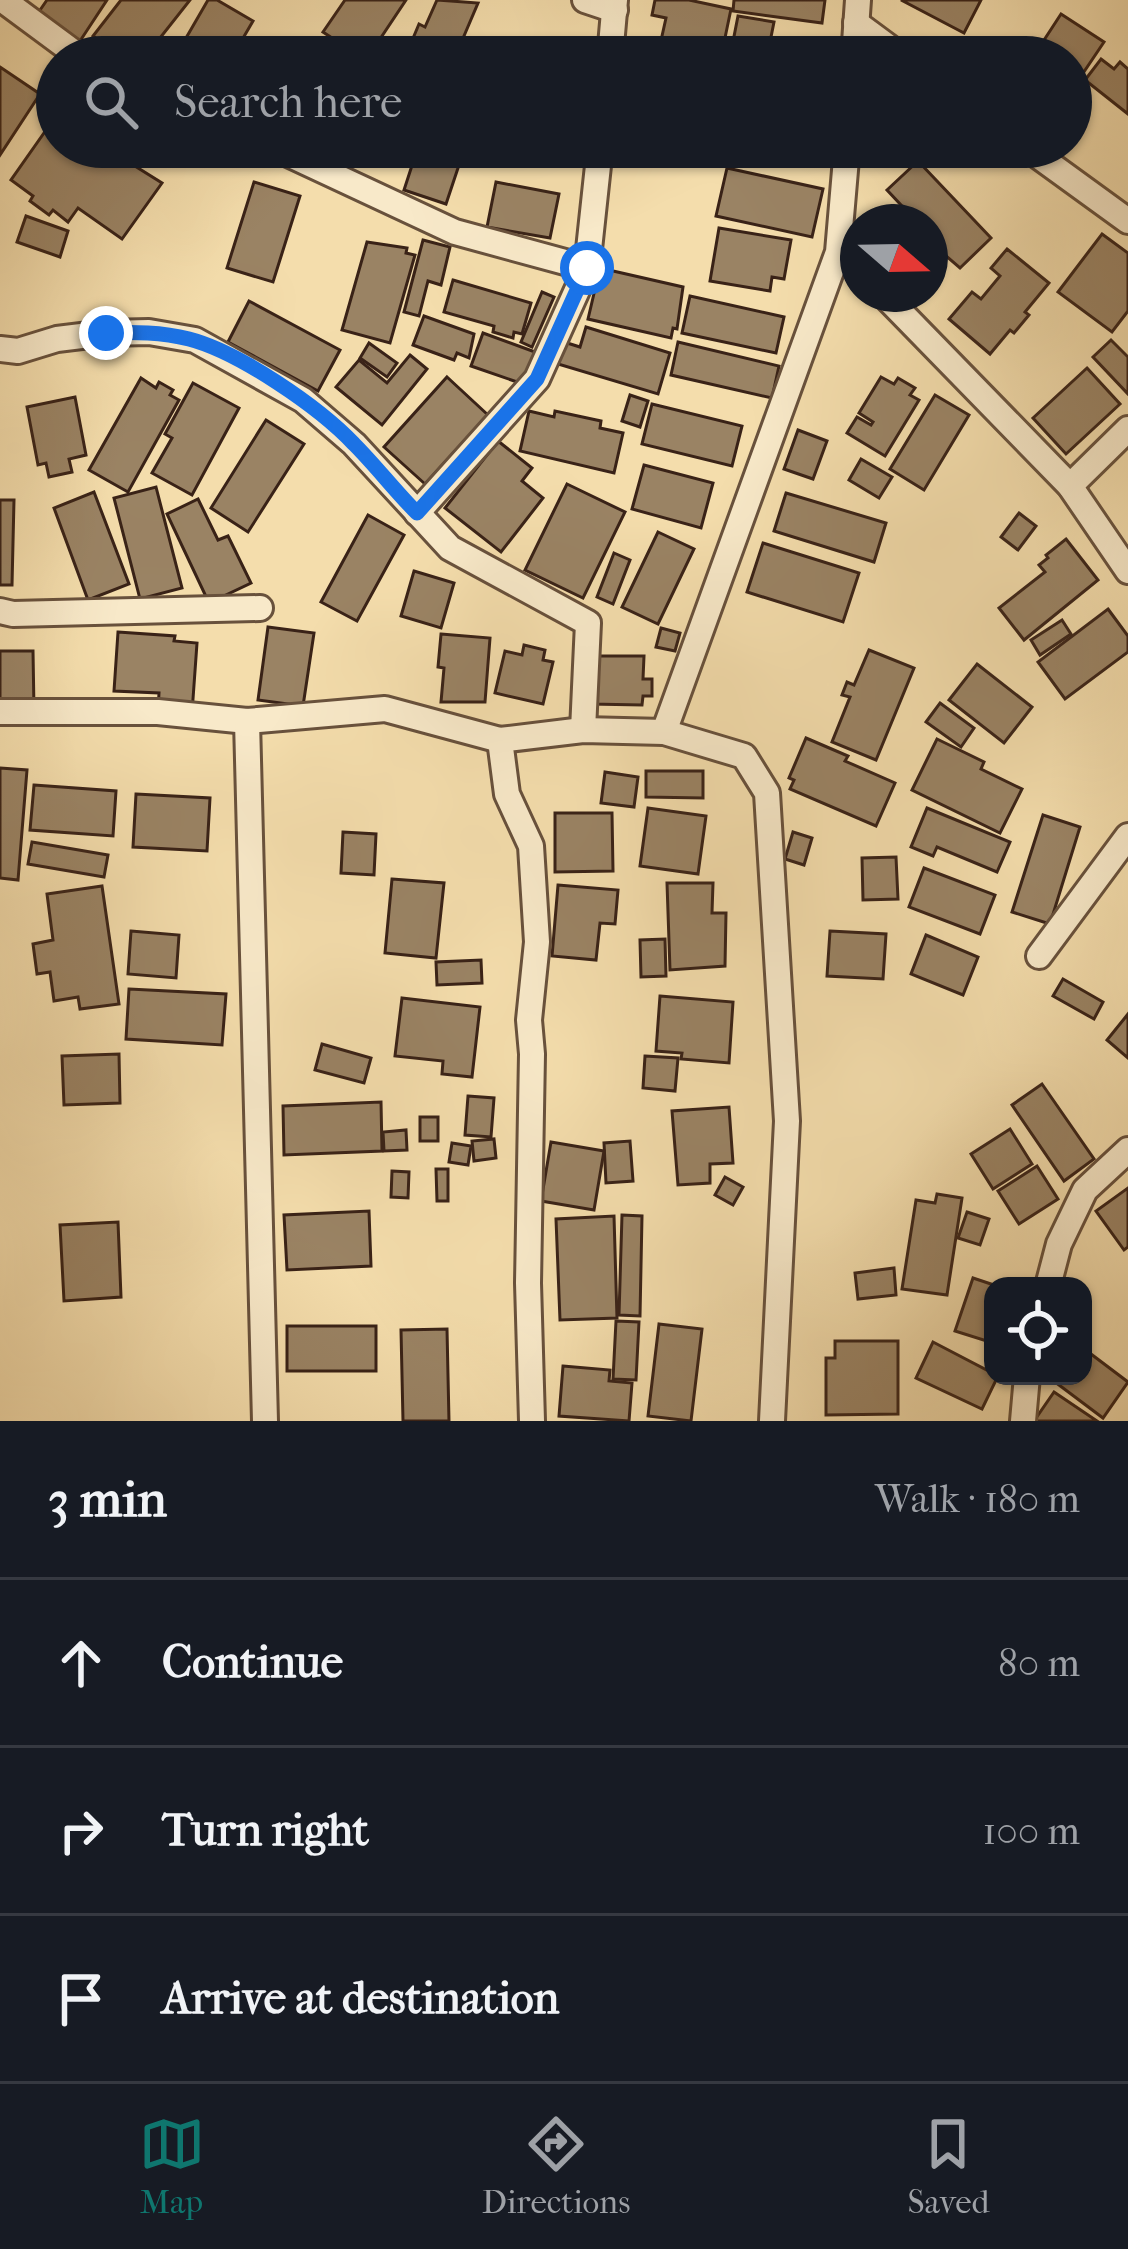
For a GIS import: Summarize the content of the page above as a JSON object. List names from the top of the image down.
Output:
{
  "north": "right",
  "page": {
    "search": "Search here",
    "heading": ["3 min", "Walk · 180 m"],
    "list": [
      ["Continue", "80 m"],
      ["Turn right", "100 m"],
      "Arrive at destination"
    ],
    "nav": ["Map", "Directions", "Saved"]
  }
}
